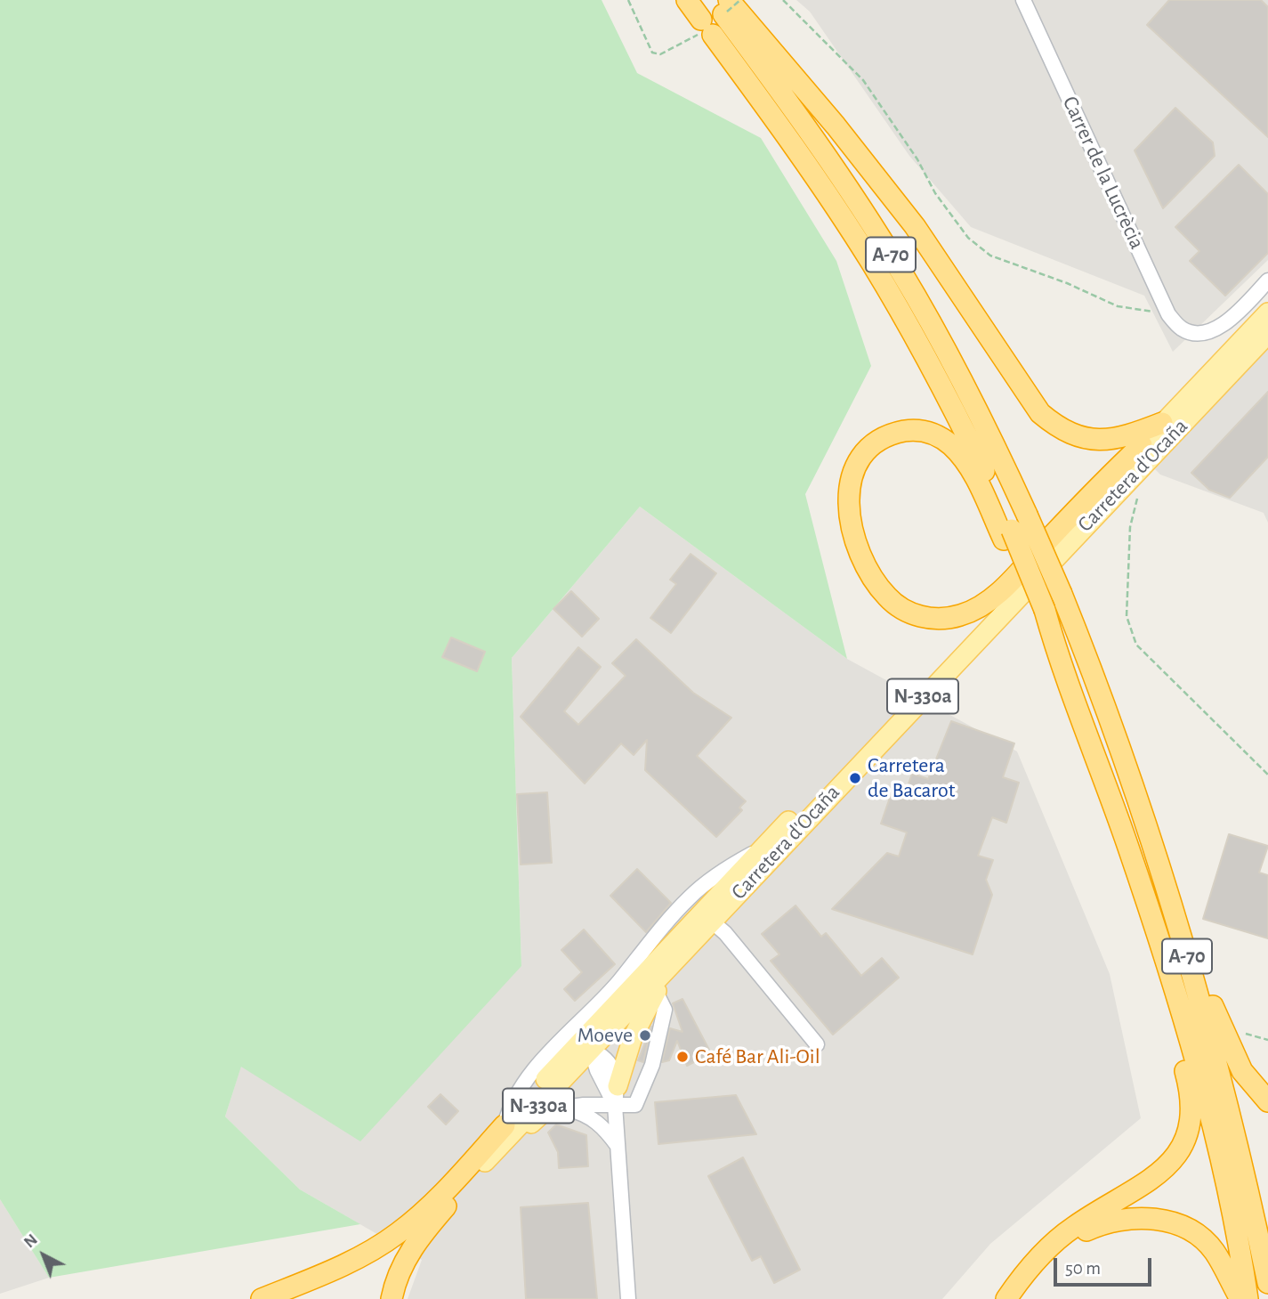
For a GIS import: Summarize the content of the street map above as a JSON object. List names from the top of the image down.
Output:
{
  "streets": {
    "highway": ["A-70"],
    "main road": ["Carretera d'Ocaña", "N-330a"],
    "street": ["Carrer de la Lucrècia"]
  },
  "places": ["Carretera de Bacarot", "Moeve", "Café Bar Ali-Oil"],
  "scale_bar": "50 m",
  "north": "top left"
}
